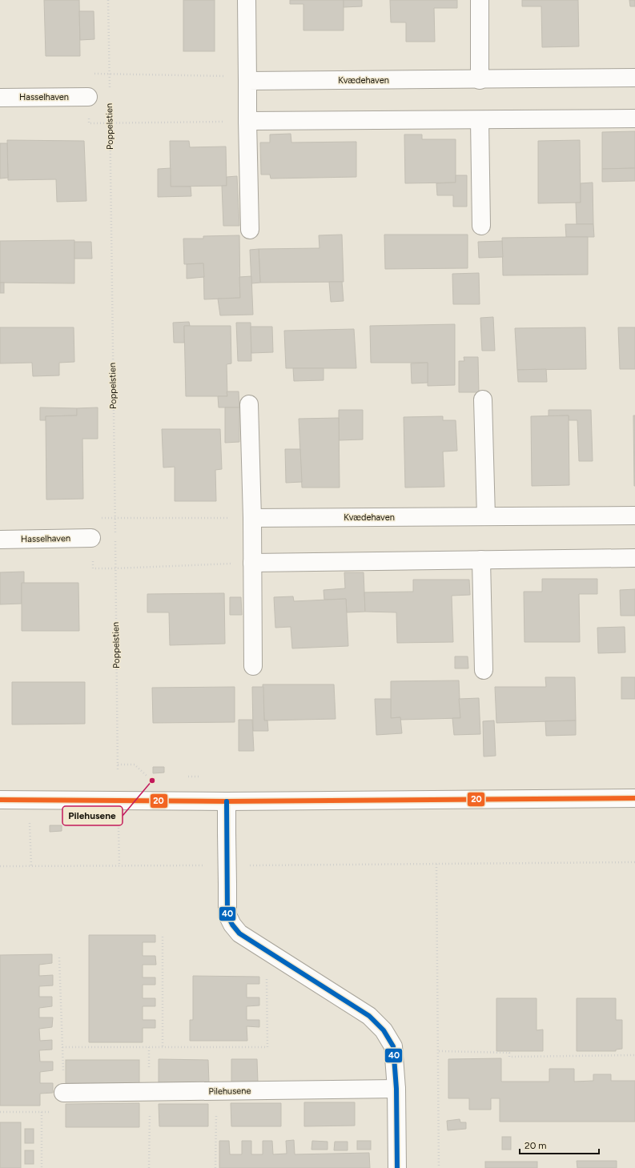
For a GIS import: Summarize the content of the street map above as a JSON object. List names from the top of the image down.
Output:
{
  "streets": {
    "street": ["Kvædehaven", "Hasselhaven", "Pilehusene"],
    "path": ["Poppelstien"]
  },
  "places": ["Pilehusene"],
  "lines": ["transit line 20", "transit line 40"],
  "scale_bar": "20 m"
}
